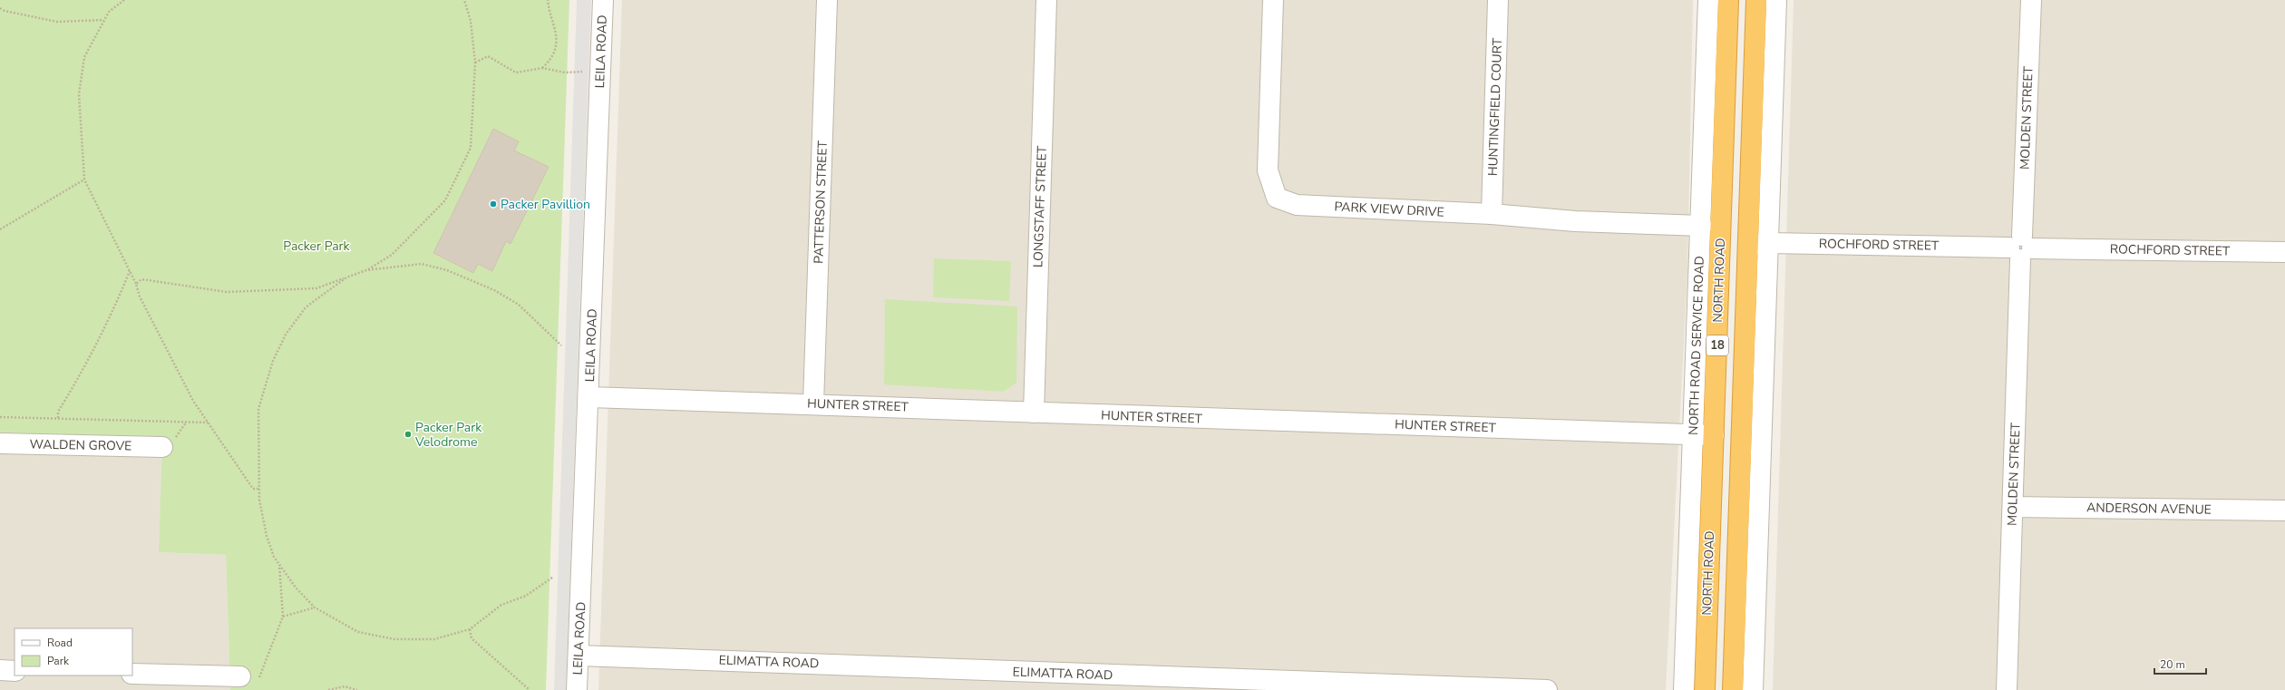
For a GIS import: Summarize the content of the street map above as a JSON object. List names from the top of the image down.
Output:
{
  "streets": {
    "highway": ["NORTH ROAD", "18"],
    "street": [
      "LEILA ROAD",
      "HUNTINGFIELD COURT",
      "MOLDEN STREET",
      "PATTERSON STREET",
      "LONGSTAFF STREET",
      "PARK VIEW DRIVE",
      "ROCHFORD STREET",
      "NORTH ROAD SERVICE ROAD",
      "HUNTER STREET",
      "WALDEN GROVE",
      "ANDERSON AVENUE",
      "ELIMATTA ROAD"
    ]
  },
  "crossings": [
    ["LEILA ROAD", "HUNTER STREET"],
    ["LEILA ROAD", "ELIMATTA ROAD"],
    ["HUNTINGFIELD COURT", "PARK VIEW DRIVE"],
    ["MOLDEN STREET", "ROCHFORD STREET"],
    ["MOLDEN STREET", "ANDERSON AVENUE"],
    ["PATTERSON STREET", "HUNTER STREET"],
    ["LONGSTAFF STREET", "HUNTER STREET"],
    ["PARK VIEW DRIVE", "NORTH ROAD SERVICE ROAD"],
    ["ROCHFORD STREET", "18"],
    ["NORTH ROAD", "HUNTER STREET"],
    ["NORTH ROAD SERVICE ROAD", "HUNTER STREET"]
  ],
  "parks": ["Packer Park"],
  "places": ["Packer Pavillion", "Packer Park Velodrome"],
  "legend": ["Road", "Park"],
  "scale_bar": "20 m"
}
